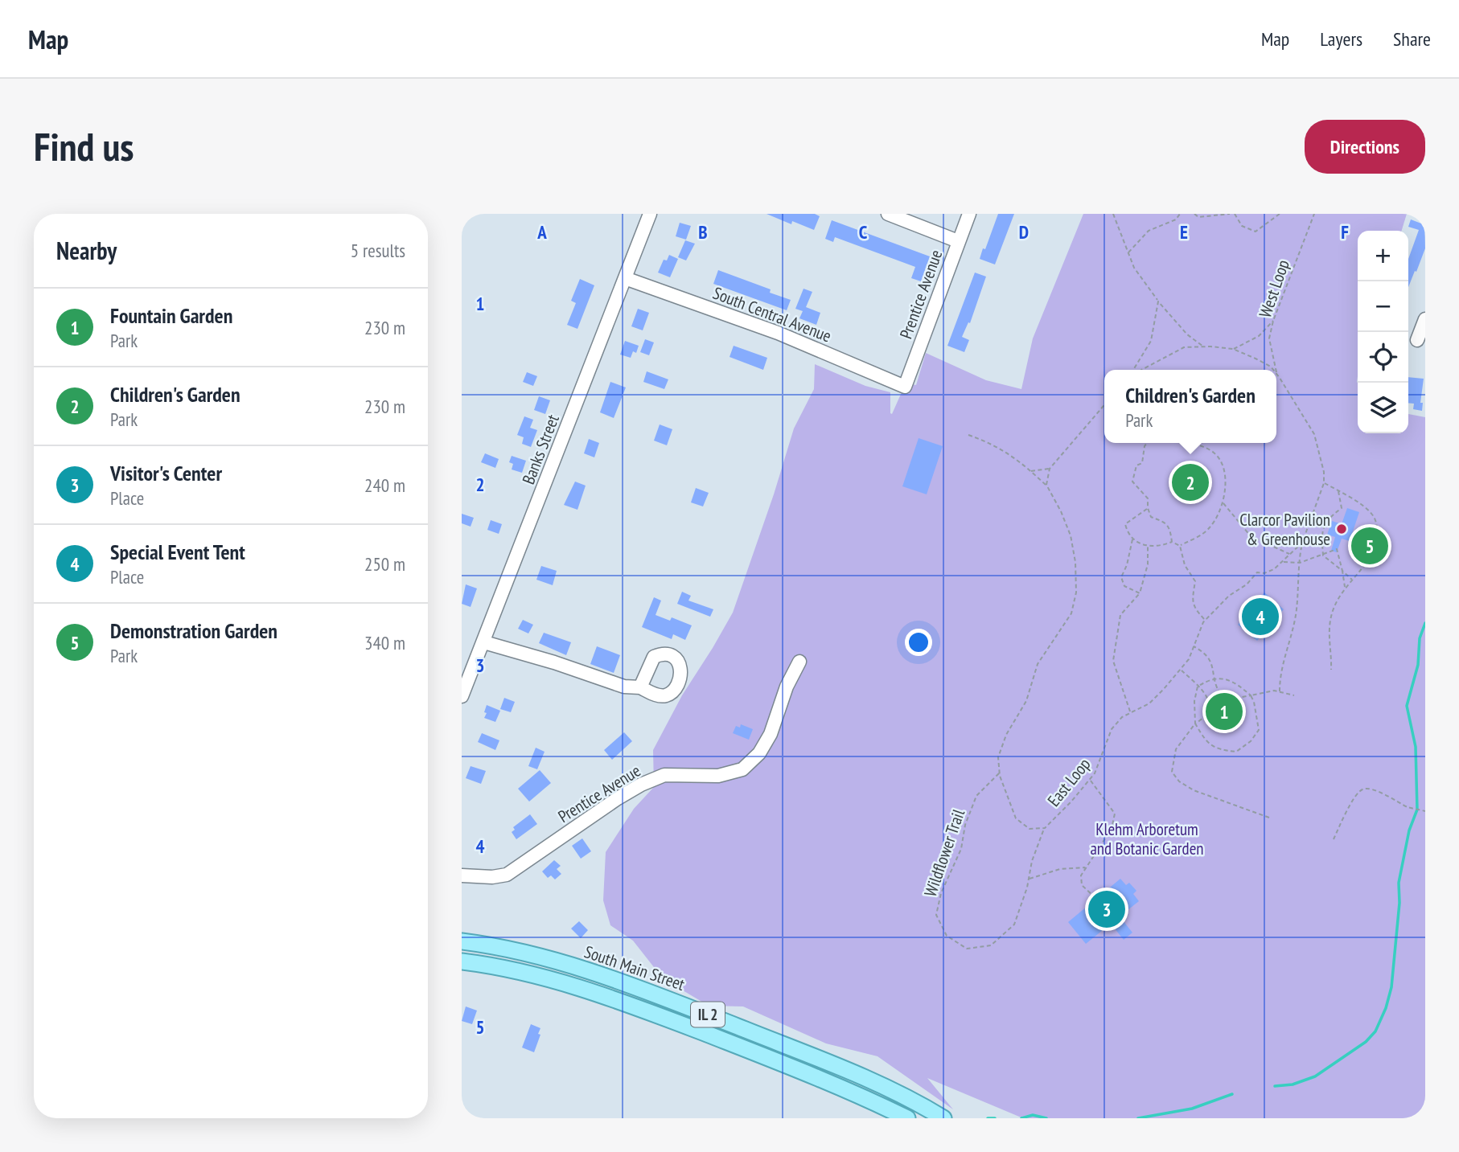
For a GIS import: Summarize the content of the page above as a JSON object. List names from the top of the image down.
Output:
{
  "streets": {
    "main road": ["South Main Street", "IL 2"],
    "street": ["Prentice Avenue", "South Central Avenue", "Banks Street"],
    "path": ["West Loop", "East Loop", "Wildflower Trail"]
  },
  "crossings": [
    ["Prentice Avenue", "South Central Avenue"],
    ["South Central Avenue", "Banks Street"],
    ["East Loop", "Wildflower Trail"]
  ],
  "parks": ["Klehm Arboretum and Botanic Garden"],
  "places": ["Clarcor Pavilion & Greenhouse"],
  "page": {
    "header": "Map",
    "nav": ["Map", "Layers", "Share"],
    "buttons": "Directions",
    "title": "Find us",
    "heading": ["Nearby", "5 results"],
    "map_buttons": ["+", "−"],
    "list": [
      {
        "mark": "1",
        "name": "Fountain Garden",
        "note": "Park",
        "value": "230 m"
      },
      {
        "mark": "2",
        "name": "Children's Garden",
        "note": "Park",
        "value": "230 m"
      },
      {
        "mark": "3",
        "name": "Visitor's Center",
        "note": "Place",
        "value": "240 m"
      },
      {
        "mark": "4",
        "name": "Special Event Tent",
        "note": "Place",
        "value": "250 m"
      },
      {
        "mark": "5",
        "name": "Demonstration Garden",
        "note": "Park",
        "value": "340 m"
      }
    ],
    "popup": ["Children's Garden", "Park"],
    "pins": [
      "2",
      "5",
      "4",
      "1",
      "3"
    ]
  },
  "grid": {
    "columns": [
      "A",
      "B",
      "C",
      "D",
      "E",
      "F"
    ],
    "rows": [
      "1",
      "2",
      "3",
      "4",
      "5"
    ]
  }
}
